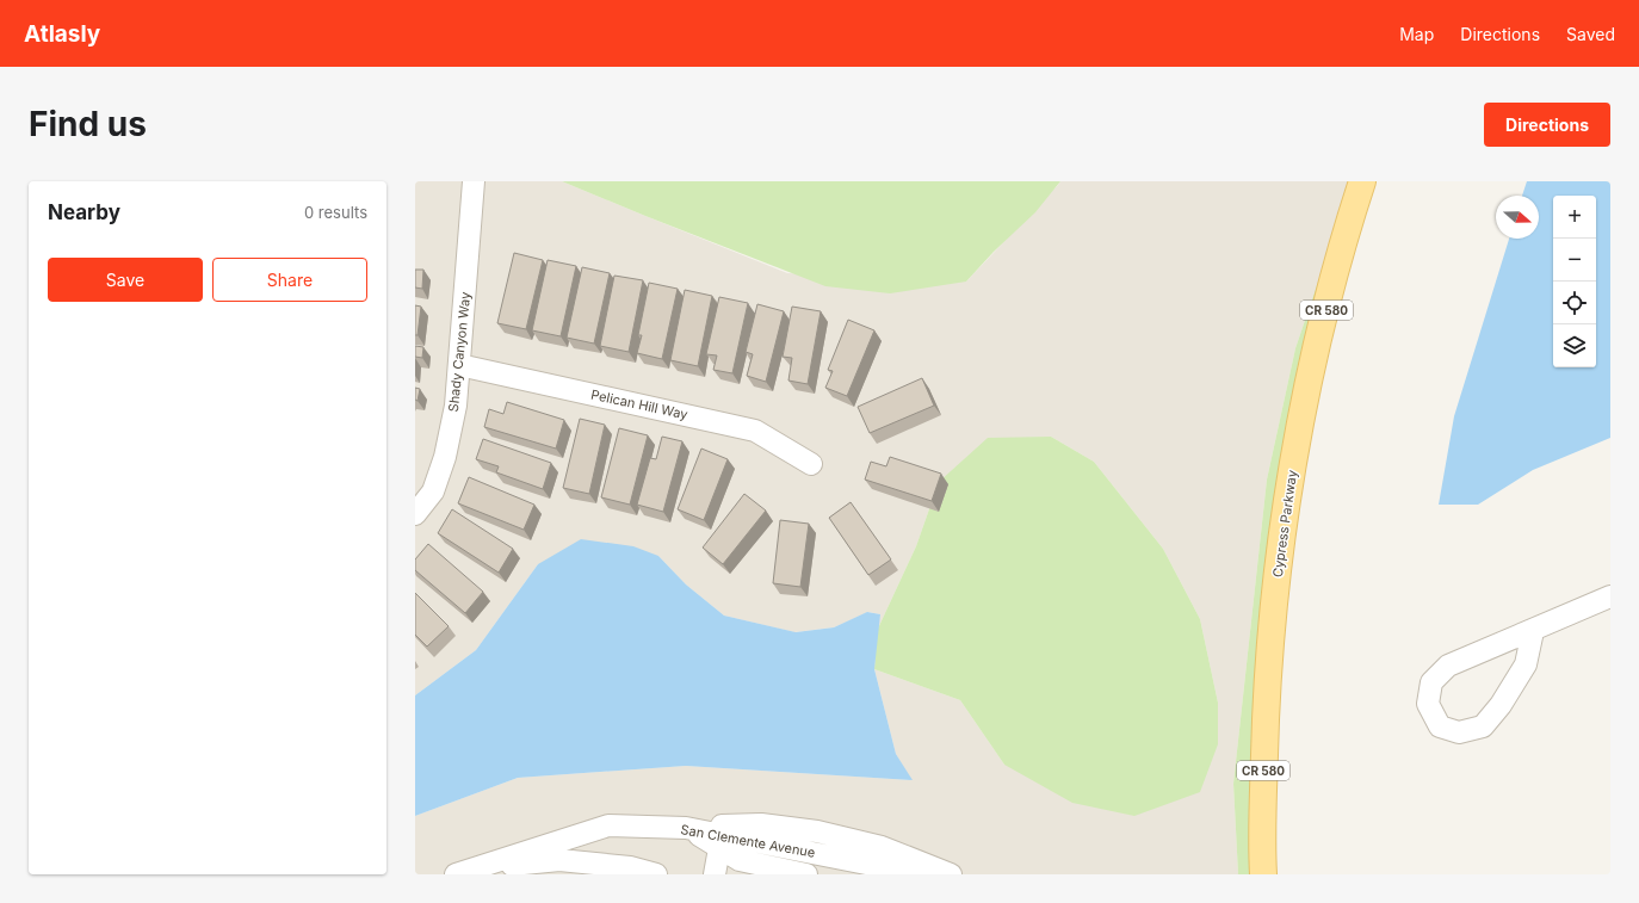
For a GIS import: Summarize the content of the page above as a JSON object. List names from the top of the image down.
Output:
{
  "streets": {
    "main road": ["CR 580", "Cypress Parkway"],
    "street": ["Shady Canyon Way", "Pelican Hill Way", "San Clemente Avenue"]
  },
  "crossings": [
    ["Shady Canyon Way", "Pelican Hill Way"]
  ],
  "north": "right",
  "page": {
    "header": "Atlasly",
    "nav": ["Map", "Directions", "Saved"],
    "buttons": [
      "Directions",
      ["Save", "Share"]
    ],
    "title": "Find us",
    "heading": ["Nearby", "0 results"],
    "map_buttons": ["+", "−"]
  }
}
